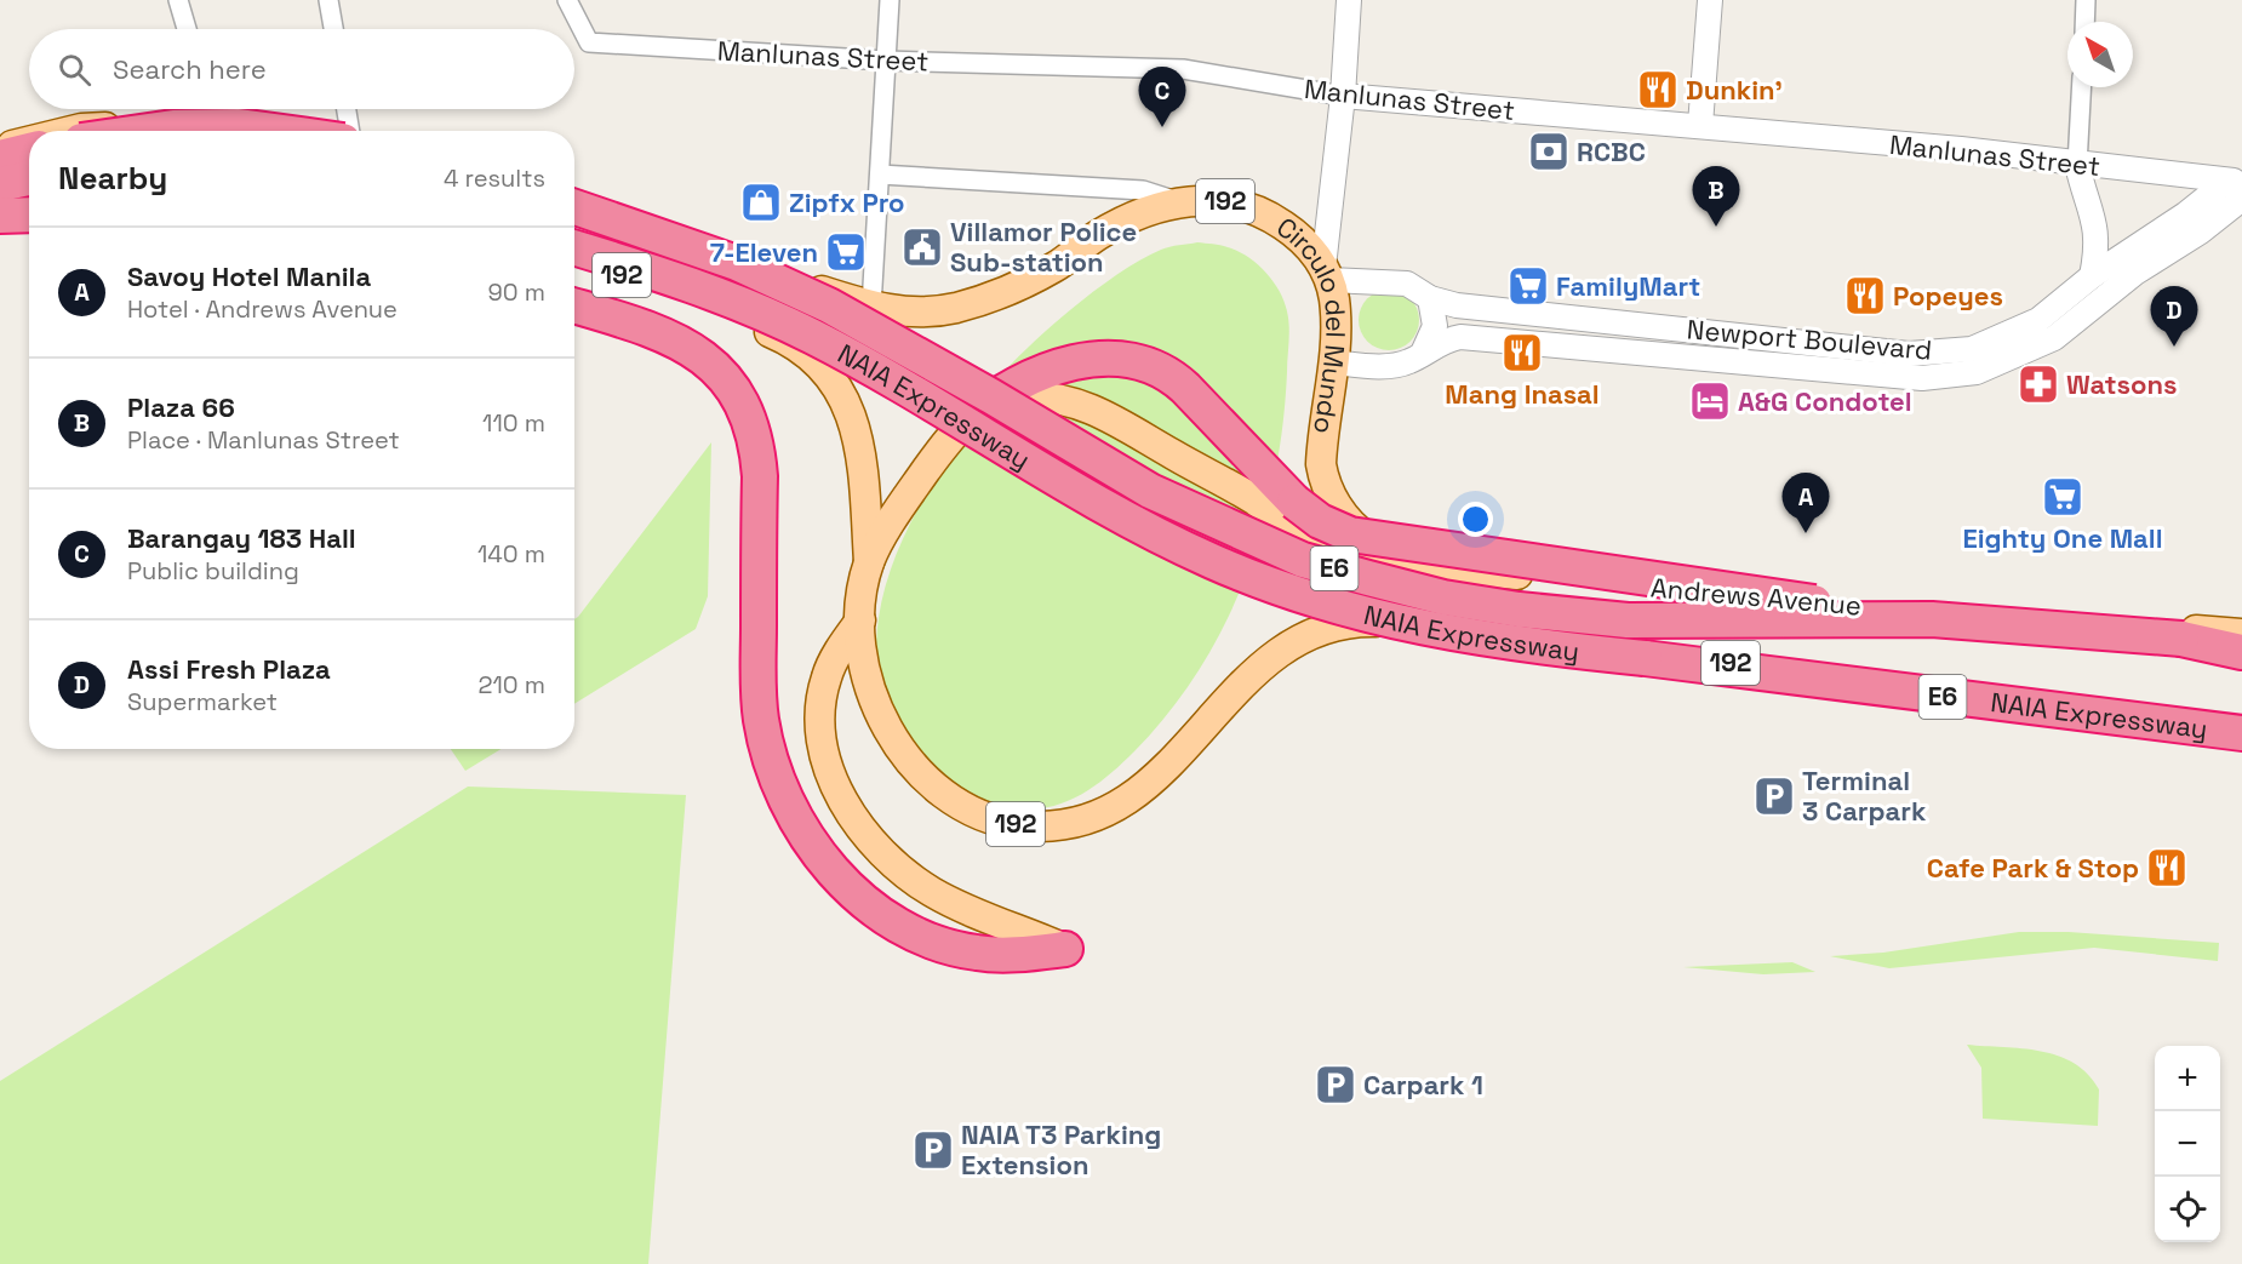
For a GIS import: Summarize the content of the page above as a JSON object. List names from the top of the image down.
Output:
{
  "streets": {
    "highway": ["NAIA Expressway", "E6"],
    "main road": ["192", "Circulo del Mundo", "Andrews Avenue"],
    "street": ["Manlunas Street", "Newport Boulevard"]
  },
  "crossings": [
    ["Manlunas Street", "Newport Boulevard"],
    ["192", "Circulo del Mundo"],
    ["Circulo del Mundo", "Newport Boulevard"],
    ["Circulo del Mundo", "Andrews Avenue"]
  ],
  "places": {
    "restaurant": [
      "Dunkin'",
      "Popeyes",
      "Mang Inasal",
      "Cafe Park & Stop"
    ],
    "bank": ["RCBC"],
    "shop": ["Zipfx Pro"],
    "public building": ["Villamor Police Sub-station"],
    "supermarket": ["7-Eleven", "FamilyMart", "Eighty One Mall"],
    "pharmacy": ["Watsons"],
    "hotel": ["A&G Condotel"],
    "parking": ["Terminal 3 Carpark", "Carpark 1", "NAIA T3 Parking Extension"]
  },
  "north": "top left",
  "page": {
    "search": "Search here",
    "pins": [
      "C",
      "B",
      "D",
      "A"
    ],
    "heading": ["Nearby", "4 results"],
    "list": [
      {
        "mark": "A",
        "name": "Savoy Hotel Manila",
        "note": "Hotel · Andrews Avenue",
        "value": "90 m"
      },
      {
        "mark": "B",
        "name": "Plaza 66",
        "note": "Place · Manlunas Street",
        "value": "110 m"
      },
      {
        "mark": "C",
        "name": "Barangay 183 Hall",
        "note": "Public building",
        "value": "140 m"
      },
      {
        "mark": "D",
        "name": "Assi Fresh Plaza",
        "note": "Supermarket",
        "value": "210 m"
      }
    ],
    "map_buttons": ["+", "−"]
  }
}
